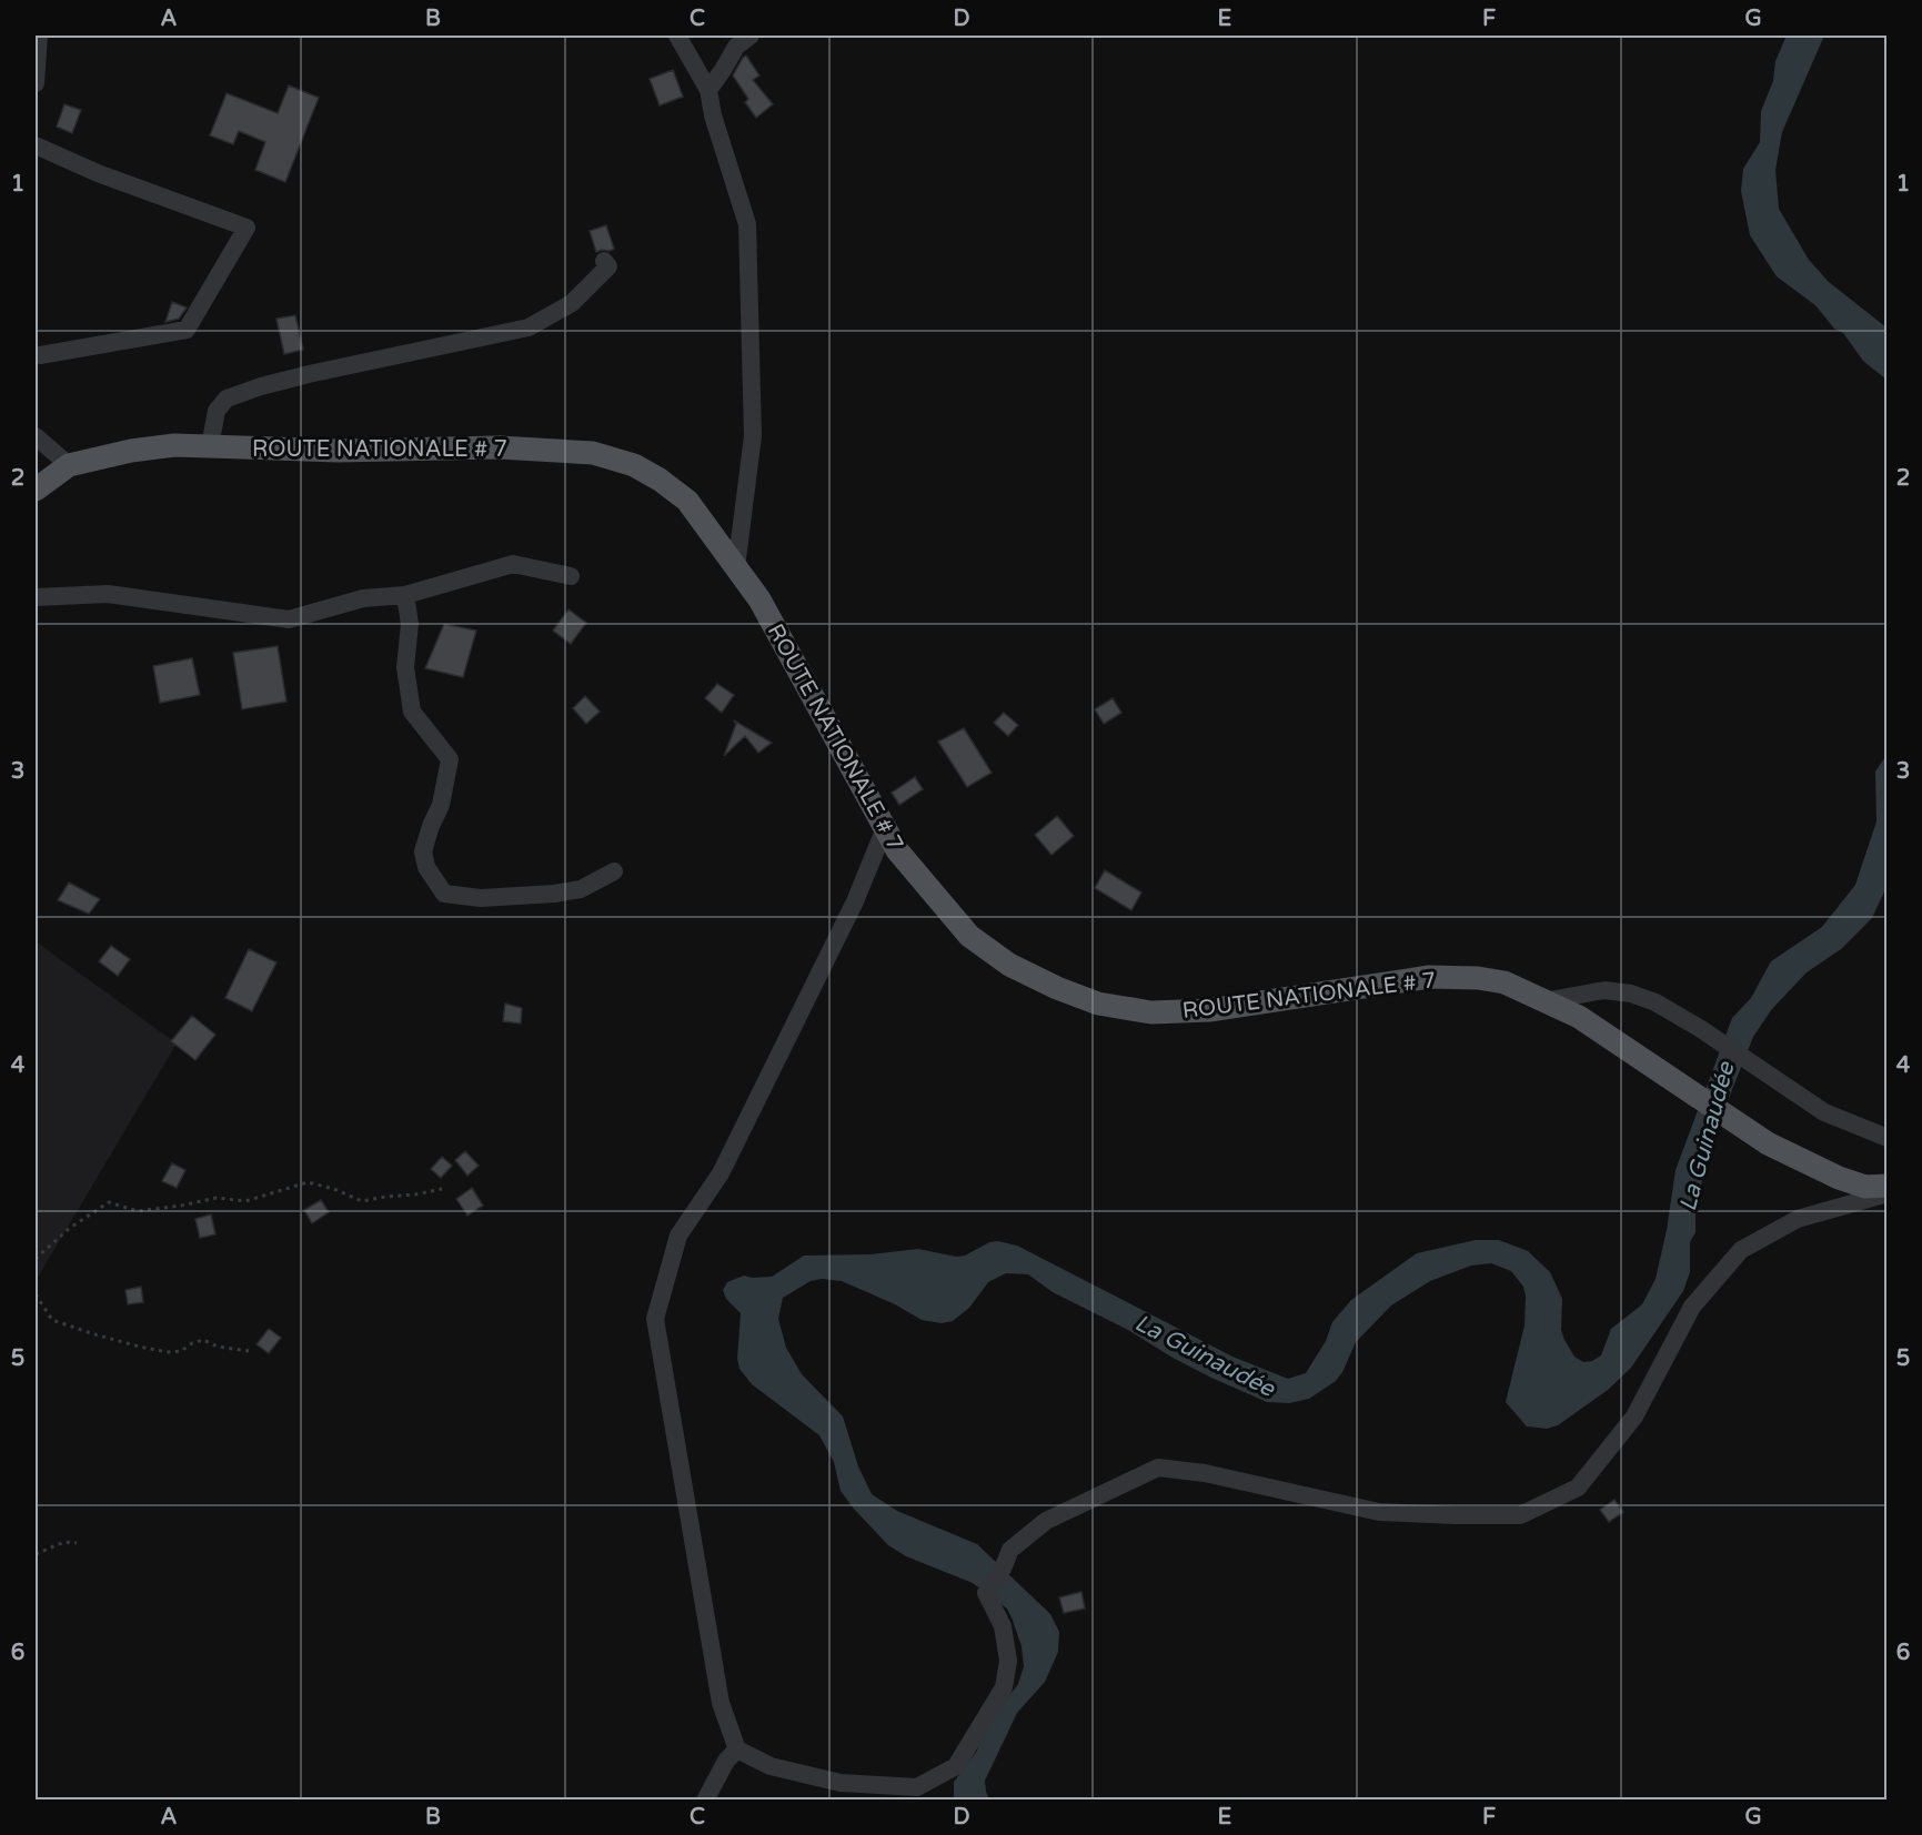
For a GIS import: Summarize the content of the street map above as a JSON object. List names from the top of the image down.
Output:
{
  "streets": {
    "main road": ["ROUTE NATIONALE # 7"]
  },
  "water": ["La Guinaudée"],
  "grid": {
    "columns": [
      "A",
      "B",
      "C",
      "D",
      "E",
      "F",
      "G"
    ],
    "rows": [
      "1",
      "2",
      "3",
      "4",
      "5",
      "6"
    ]
  }
}
